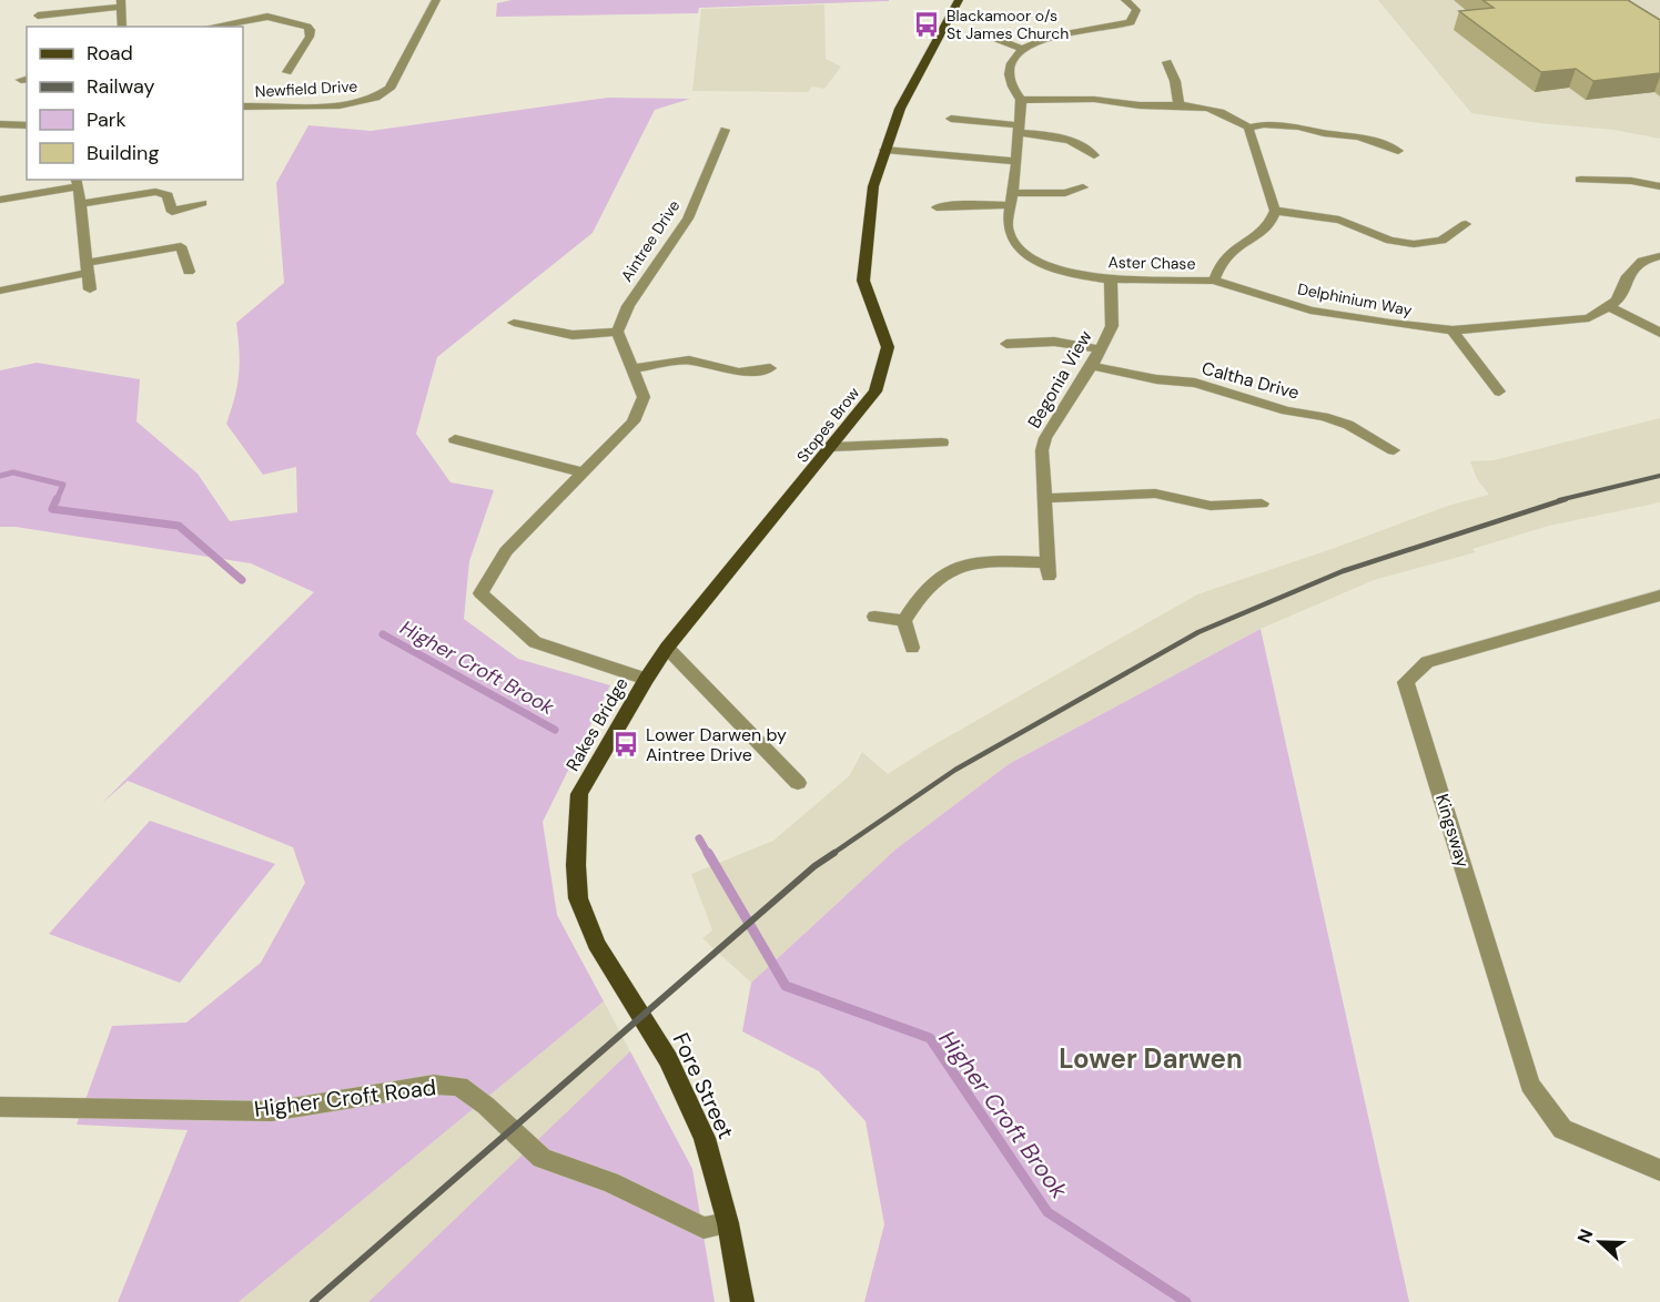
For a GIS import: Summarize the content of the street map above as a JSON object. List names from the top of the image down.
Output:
{
  "streets": {
    "main road": ["Stopes Brow", "Rakes Bridge", "Fore Street"],
    "street": [
      "Newfield Drive",
      "Aintree Drive",
      "Aster Chase",
      "Delphinium Way",
      "Begonia View",
      "Caltha Drive",
      "Kingsway",
      "Higher Croft Road"
    ]
  },
  "crossings": [
    ["Aster Chase", "Delphinium Way"],
    ["Aster Chase", "Begonia View"],
    ["Begonia View", "Caltha Drive"],
    ["Stopes Brow", "Rakes Bridge"],
    ["Rakes Bridge", "Fore Street"],
    ["Fore Street", "Higher Croft Road"]
  ],
  "districts": ["Lower Darwen"],
  "water": ["Higher Croft Brook"],
  "places": {
    "bus stop": ["Blackamoor o/s St James Church", "Lower Darwen by Aintree Drive"]
  },
  "legend": [
    "Road",
    "Railway",
    "Park",
    "Building"
  ],
  "north": "left"
}
